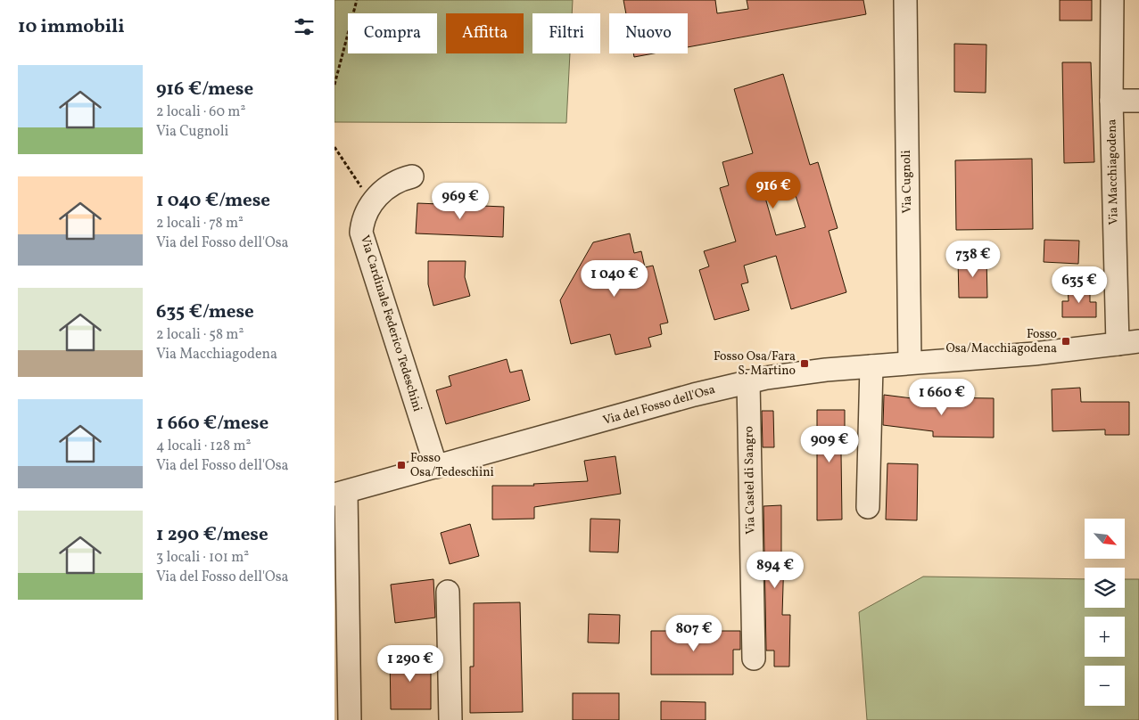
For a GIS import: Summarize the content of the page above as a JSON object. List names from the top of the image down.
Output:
{
  "streets": {
    "street": [
      "Via Macchiagodena",
      "Via Cugnoli",
      "Via Cardinale Federico Tedeschini",
      "Via del Fosso dell'Osa",
      "Via Castel di Sangro"
    ]
  },
  "crossings": [
    ["Via Macchiagodena", "Via del Fosso dell'Osa"],
    ["Via Cugnoli", "Via del Fosso dell'Osa"],
    ["Via Cardinale Federico Tedeschini", "Via del Fosso dell'Osa"],
    ["Via del Fosso dell'Osa", "Via Castel di Sangro"]
  ],
  "places": {
    "transit": ["Fosso Osa/Macchiagodena", "Fosso Osa/Fara S. Martino", "Fosso Osa/Tedeschini"]
  },
  "north": "bottom right",
  "page": {
    "heading": "10 immobili",
    "chip": [
      "Compra",
      "Affitta",
      "Filtri",
      "Nuovo"
    ],
    "list": [
      {
        "name": "916 €/mese",
        "note": "2 locali · 60 m² · Via Cugnoli"
      },
      {
        "name": "1 040 €/mese",
        "note": "2 locali · 78 m² · Via del Fosso dell'Osa"
      },
      {
        "name": "635 €/mese",
        "note": "2 locali · 58 m² · Via Macchiagodena"
      },
      {
        "name": "1 660 €/mese",
        "note": "4 locali · 128 m² · Via del Fosso dell'Osa"
      },
      {
        "name": "1 290 €/mese",
        "note": "3 locali · 101 m² · Via del Fosso dell'Osa"
      }
    ],
    "price": [
      "916 €",
      "969 €",
      "738 €",
      "1 040 €",
      "635 €",
      "1 660 €",
      "909 €",
      "894 €",
      "807 €",
      "1 290 €"
    ],
    "map_buttons": ["+", "−"]
  }
}
